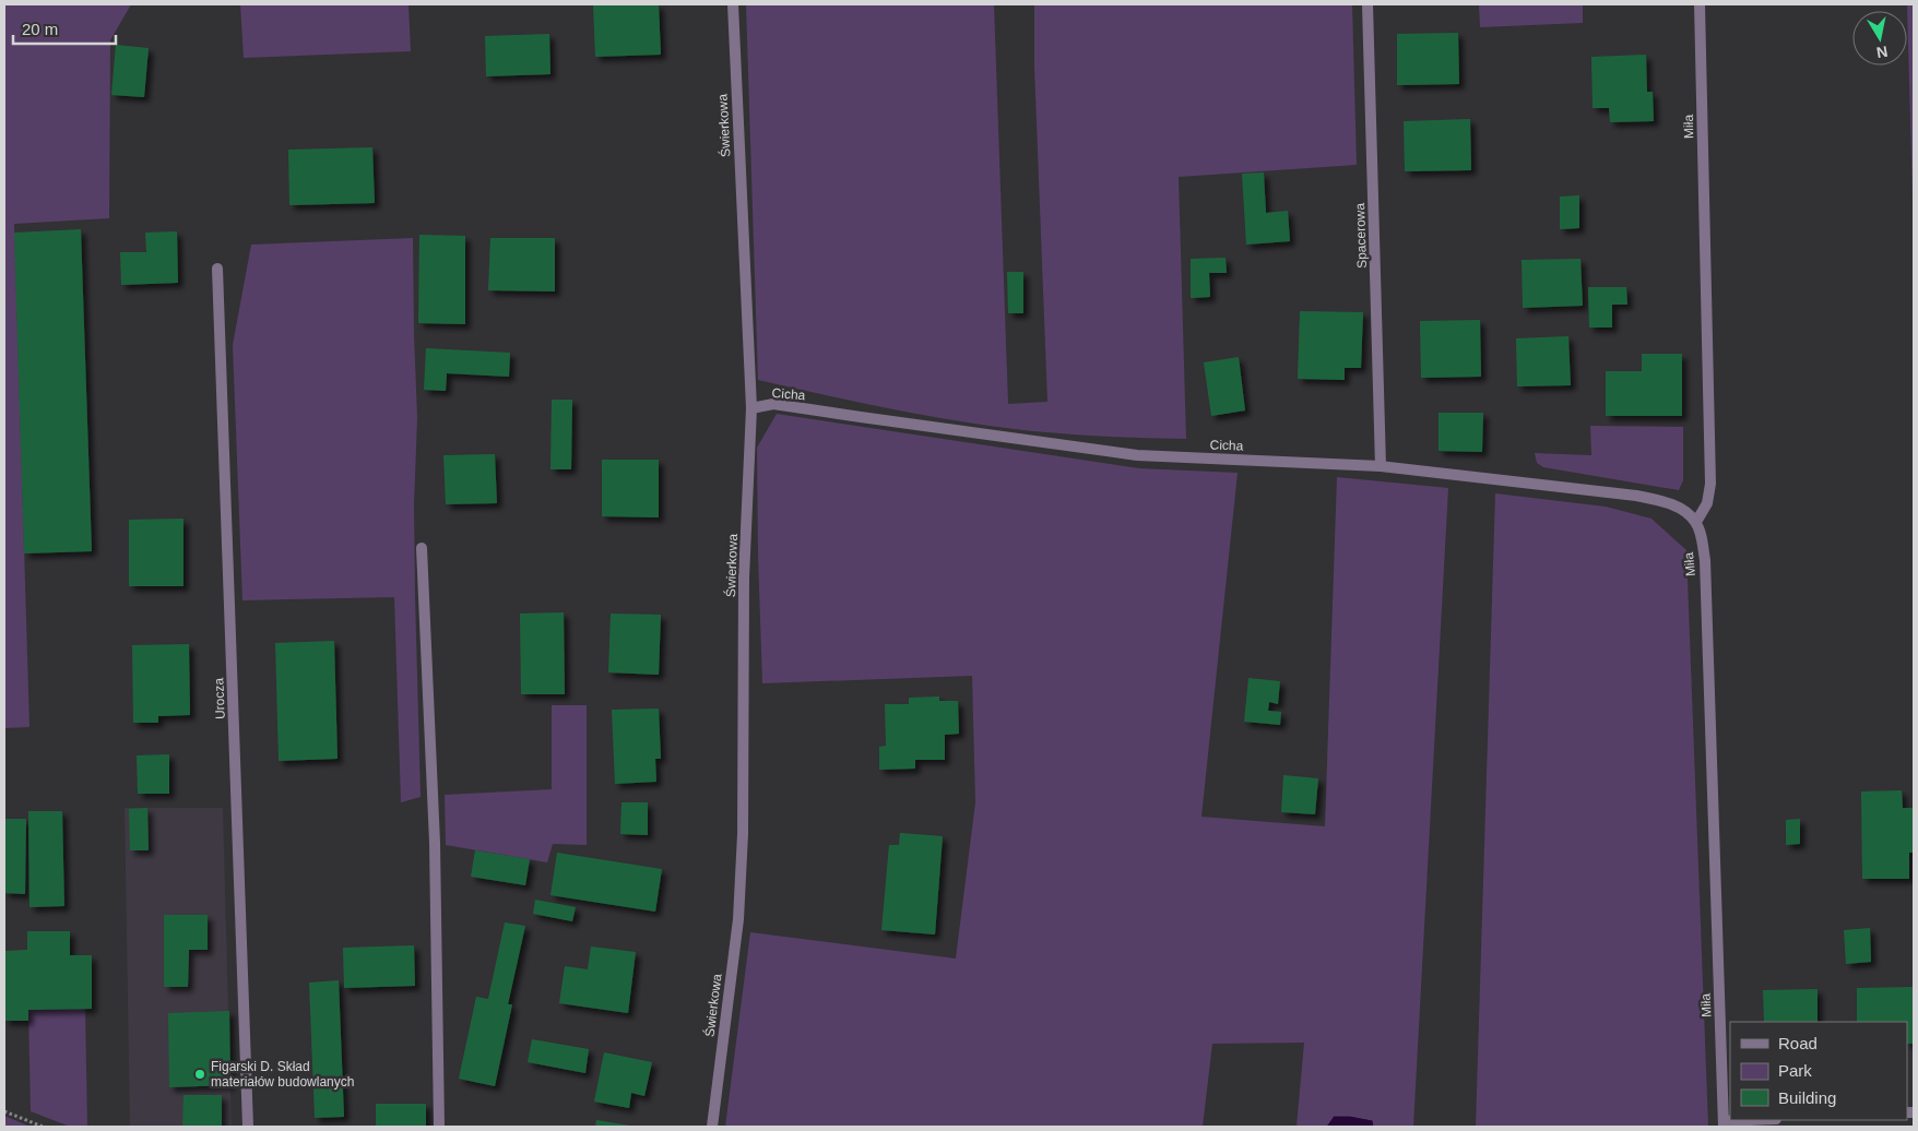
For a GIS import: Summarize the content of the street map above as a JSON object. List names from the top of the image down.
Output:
{
  "streets": {
    "street": [
      "Świerkowa",
      "Miła",
      "Spacerowa",
      "Cicha",
      "Urocza"
    ]
  },
  "crossings": [
    ["Świerkowa", "Cicha"],
    ["Miła", "Cicha"],
    ["Spacerowa", "Cicha"]
  ],
  "places": ["Figarski D. Skład materiałów budowlanych"],
  "legend": ["Road", "Park", "Building"],
  "scale_bar": "20 m",
  "north": "bottom"
}
